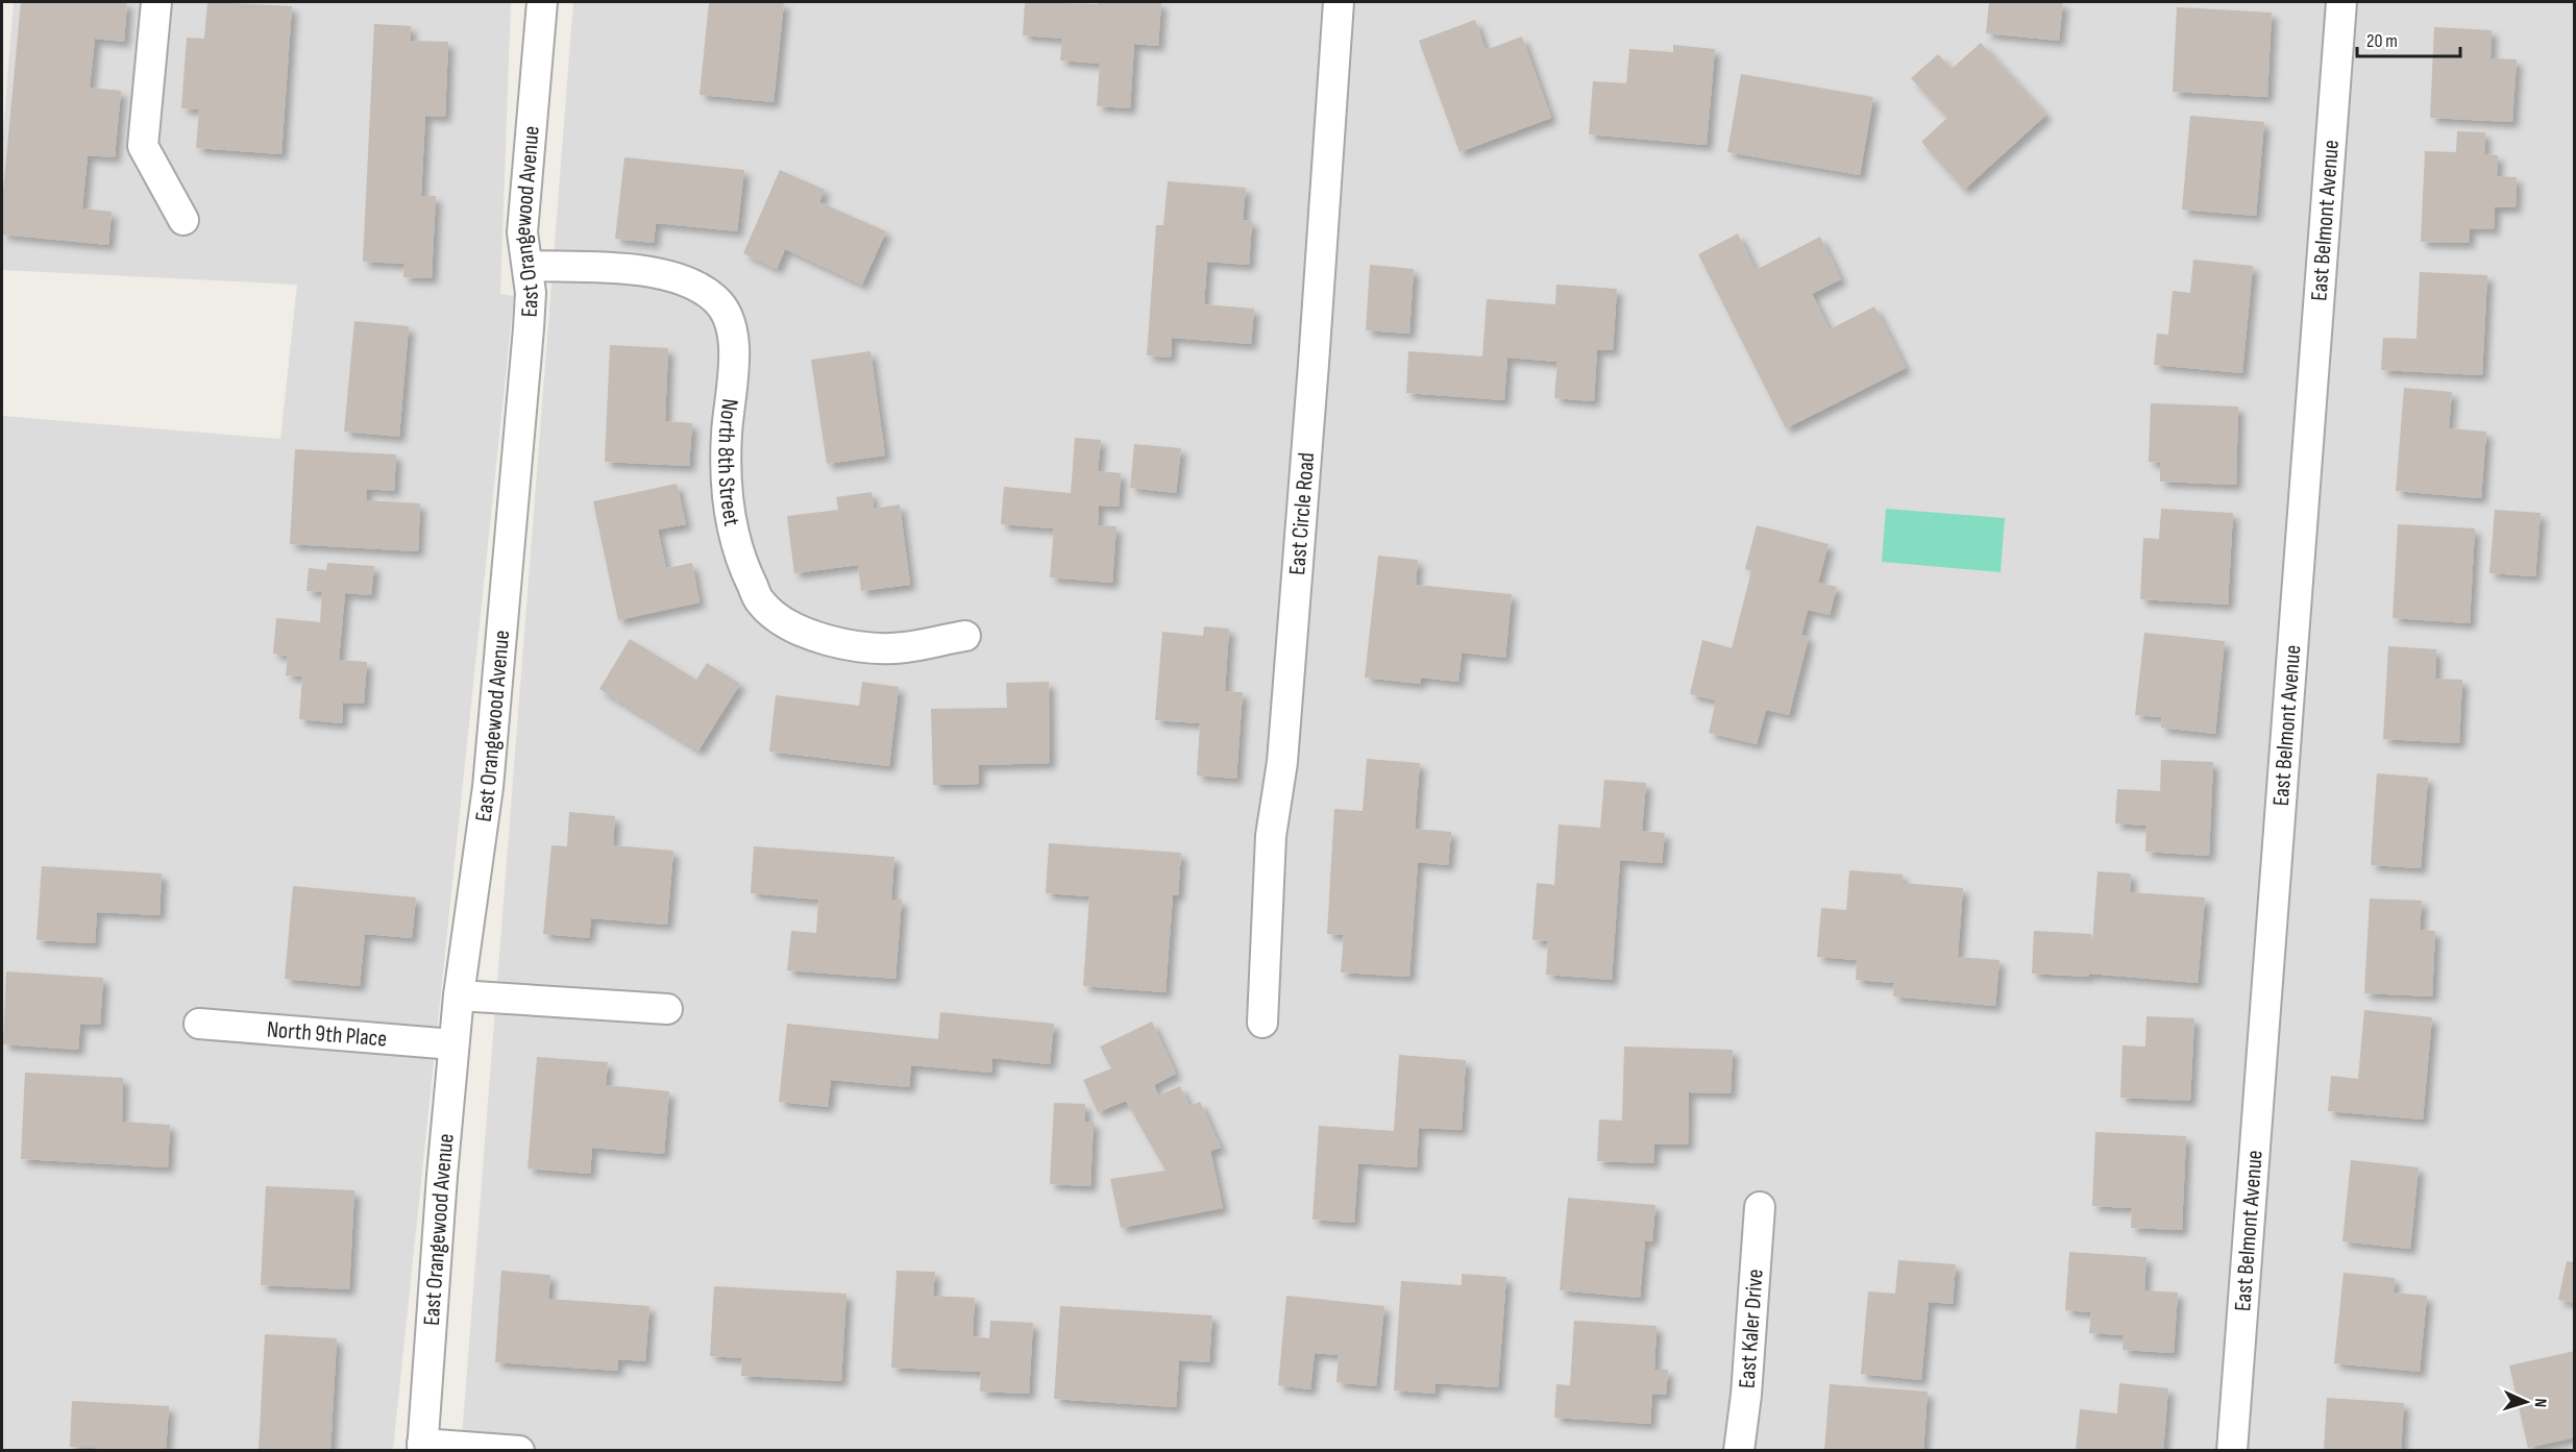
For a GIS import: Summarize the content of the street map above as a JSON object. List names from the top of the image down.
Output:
{
  "streets": {
    "street": [
      "East Belmont Avenue",
      "East Orangewood Avenue",
      "North 8th Street",
      "East Circle Road",
      "North 9th Place",
      "East Kaler Drive"
    ]
  },
  "crossings": [
    ["East Orangewood Avenue", "North 8th Street"],
    ["East Orangewood Avenue", "North 9th Place"]
  ],
  "scale_bar": "20 m",
  "north": "right"
}
